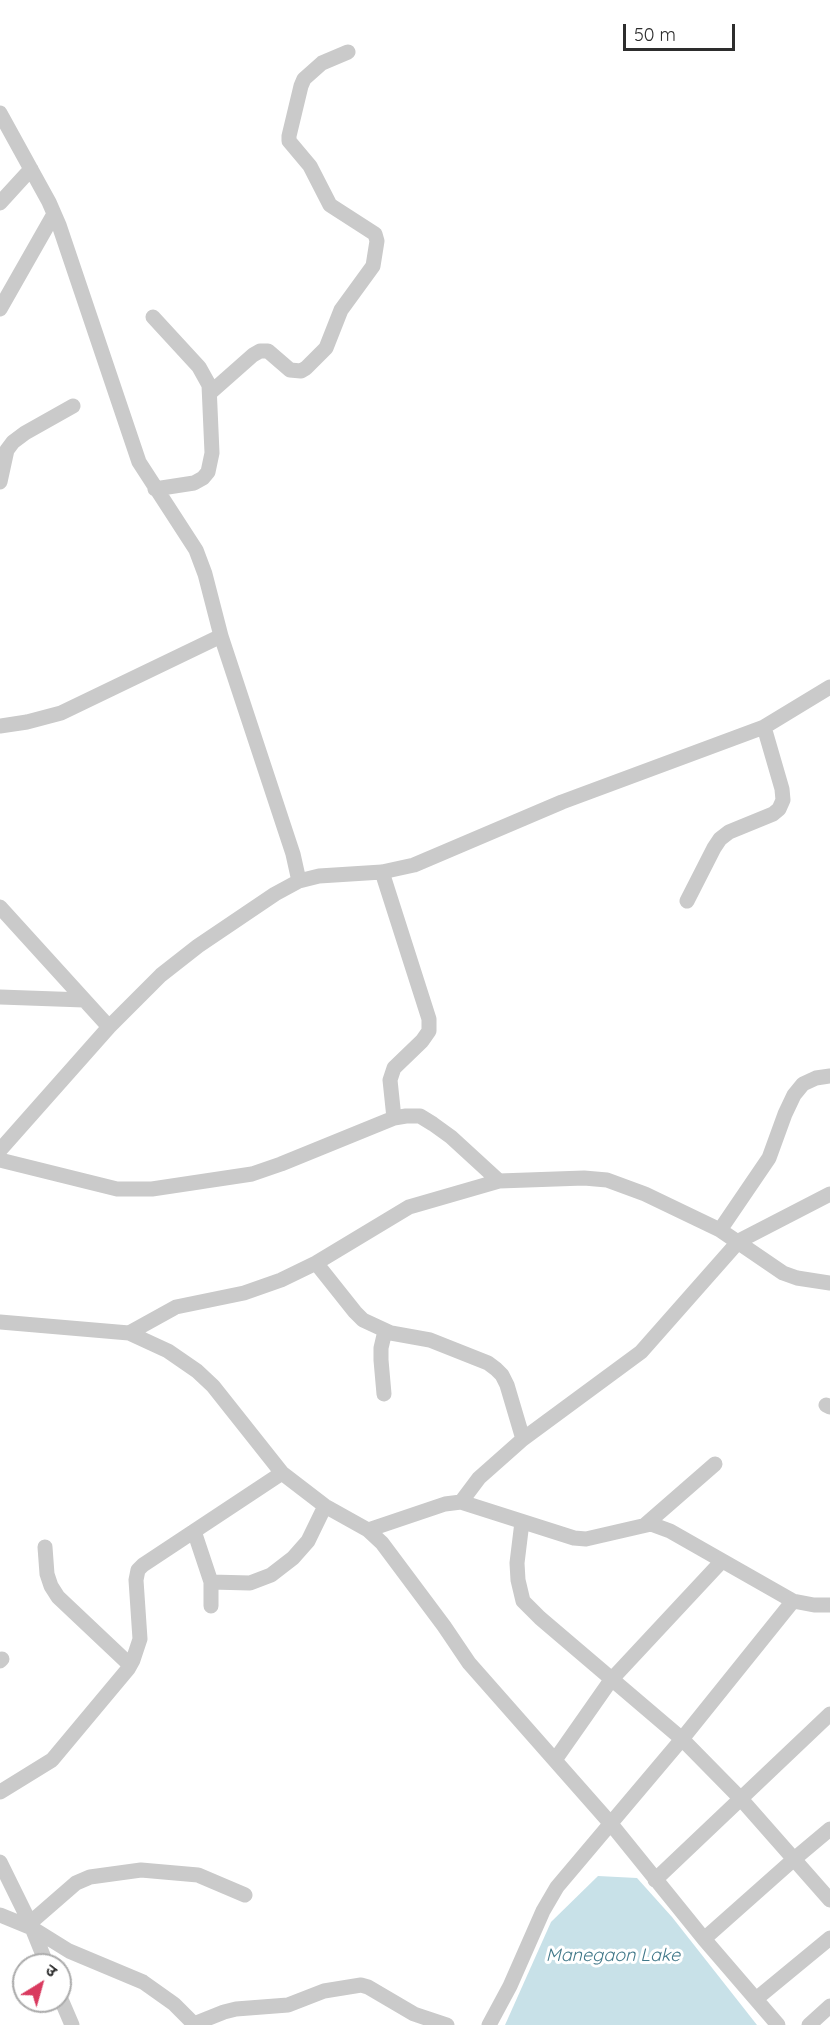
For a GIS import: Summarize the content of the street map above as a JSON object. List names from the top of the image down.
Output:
{
  "water": ["Manegaon Lake"],
  "scale_bar": "50 m",
  "north": "top right"
}
